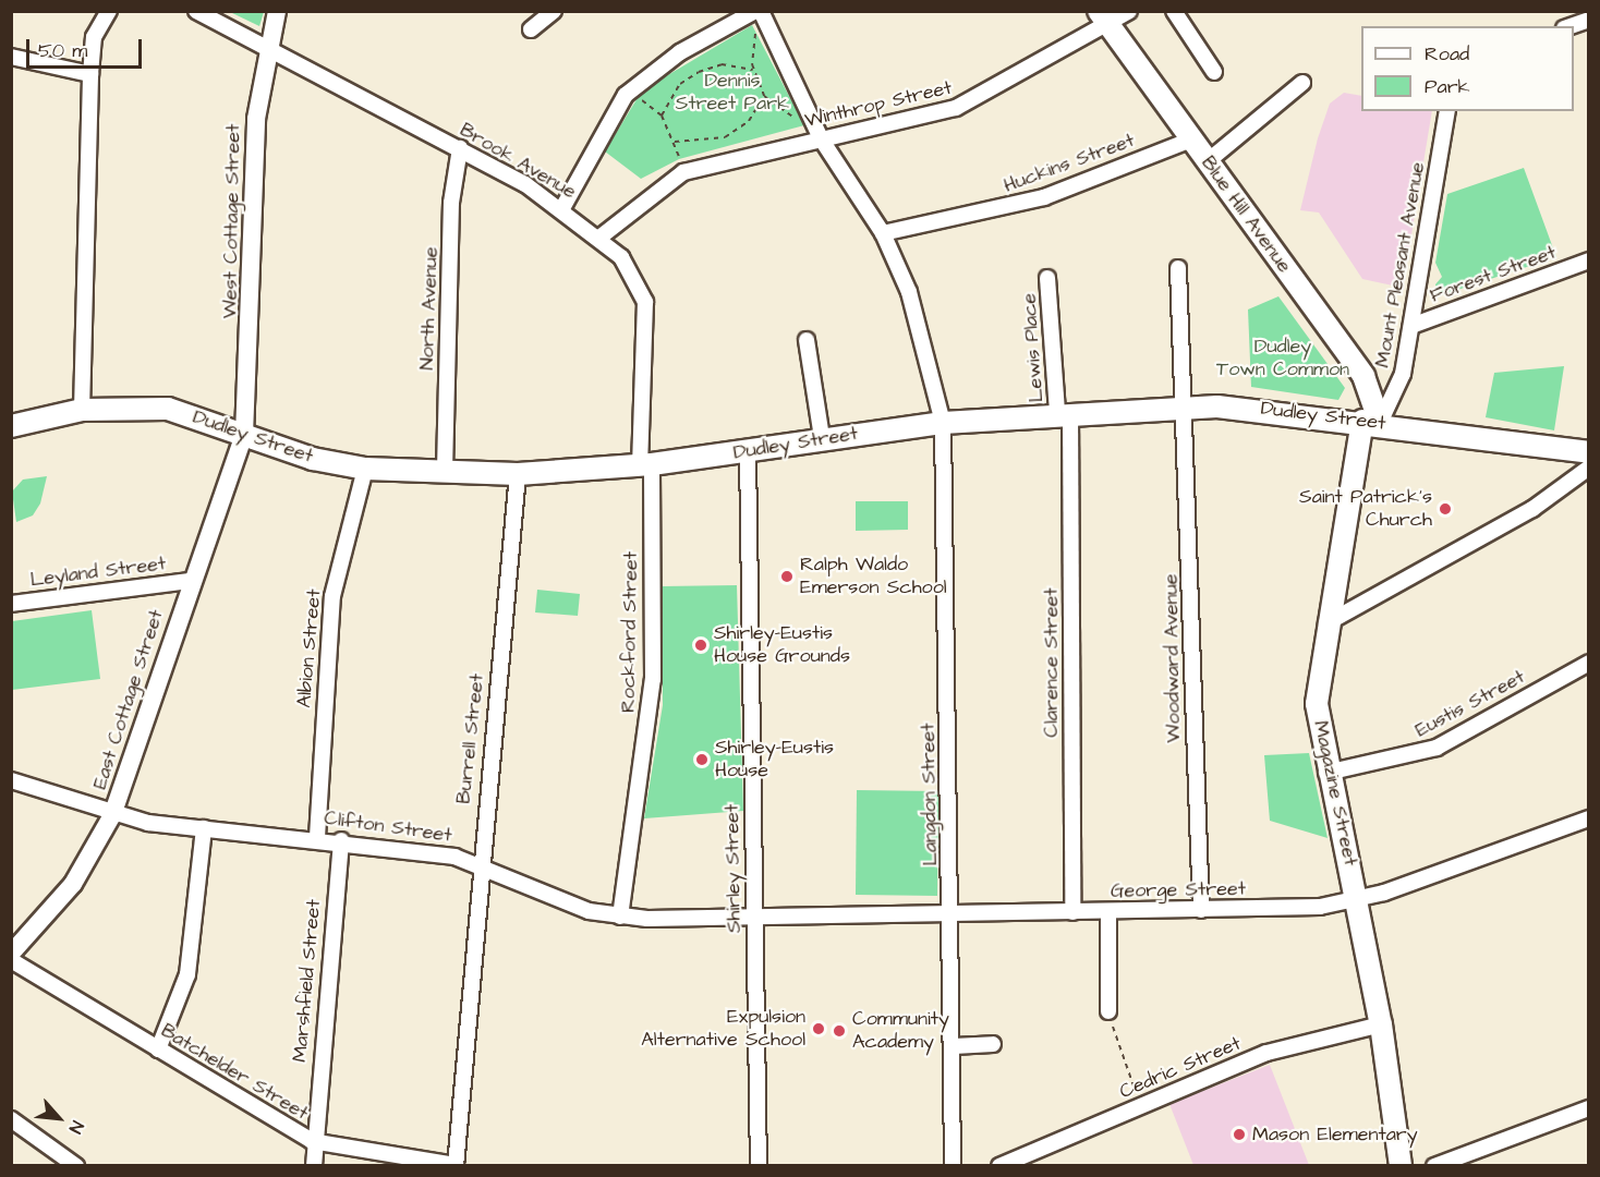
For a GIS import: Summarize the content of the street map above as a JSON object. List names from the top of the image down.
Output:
{
  "streets": {
    "main road": ["Blue Hill Avenue", "Dudley Street", "Magazine Street"],
    "street": [
      "Winthrop Street",
      "Brook Avenue",
      "Huckins Street",
      "West Cottage Street",
      "Mount Pleasant Avenue",
      "Forest Street",
      "North Avenue",
      "Lewis Place",
      "Leyland Street",
      "Rockford Street",
      "Albion Street",
      "Woodward Avenue",
      "Clarence Street",
      "East Cottage Street",
      "Eustis Street",
      "Burrell Street",
      "Langdon Street",
      "Clifton Street",
      "Shirley Street",
      "George Street",
      "Marshfield Street",
      "Cedric Street",
      "Batchelder Street"
    ]
  },
  "crossings": [
    ["Winthrop Street", "Brook Avenue"],
    ["Winthrop Street", "Blue Hill Avenue"],
    ["Winthrop Street", "Langdon Street"],
    ["Brook Avenue", "West Cottage Street"],
    ["Brook Avenue", "North Avenue"],
    ["Brook Avenue", "Dudley Street"],
    ["Brook Avenue", "Rockford Street"],
    ["Huckins Street", "Blue Hill Avenue"],
    ["Huckins Street", "Langdon Street"],
    ["Blue Hill Avenue", "Mount Pleasant Avenue"],
    ["Blue Hill Avenue", "Dudley Street"],
    ["Blue Hill Avenue", "Magazine Street"],
    ["West Cottage Street", "Dudley Street"],
    ["West Cottage Street", "East Cottage Street"],
    ["Mount Pleasant Avenue", "Forest Street"],
    ["Mount Pleasant Avenue", "Dudley Street"],
    ["Mount Pleasant Avenue", "Magazine Street"],
    ["North Avenue", "Dudley Street"],
    ["Lewis Place", "Dudley Street"],
    ["Lewis Place", "Clarence Street"],
    ["Dudley Street", "Rockford Street"],
    ["Dudley Street", "Albion Street"],
    ["Dudley Street", "Woodward Avenue"],
    ["Dudley Street", "Clarence Street"],
    ["Dudley Street", "East Cottage Street"],
    ["Dudley Street", "Burrell Street"],
    ["Dudley Street", "Magazine Street"],
    ["Dudley Street", "Langdon Street"],
    ["Dudley Street", "Shirley Street"],
    ["Leyland Street", "East Cottage Street"],
    ["Rockford Street", "Clifton Street"],
    ["Albion Street", "Clifton Street"],
    ["Woodward Avenue", "George Street"],
    ["Clarence Street", "George Street"],
    ["East Cottage Street", "Clifton Street"],
    ["Eustis Street", "Magazine Street"],
    ["Burrell Street", "Clifton Street"],
    ["Burrell Street", "Batchelder Street"],
    ["Magazine Street", "George Street"],
    ["Magazine Street", "Cedric Street"],
    ["Langdon Street", "George Street"],
    ["Clifton Street", "Shirley Street"],
    ["Clifton Street", "George Street"],
    ["Clifton Street", "Marshfield Street"],
    ["Shirley Street", "George Street"],
    ["Marshfield Street", "Batchelder Street"]
  ],
  "parks": ["Dennis Street Park", "Dudley Town Common"],
  "places": [
    "Saint Patrick's Church",
    "Ralph Waldo Emerson School",
    "Shirley–Eustis House Grounds",
    "Shirley-Eustis House",
    "Expulsion Alternative School",
    "Community Academy",
    "Mason Elementary"
  ],
  "legend": ["Road", "Park"],
  "scale_bar": "50 m",
  "north": "bottom right"
}
